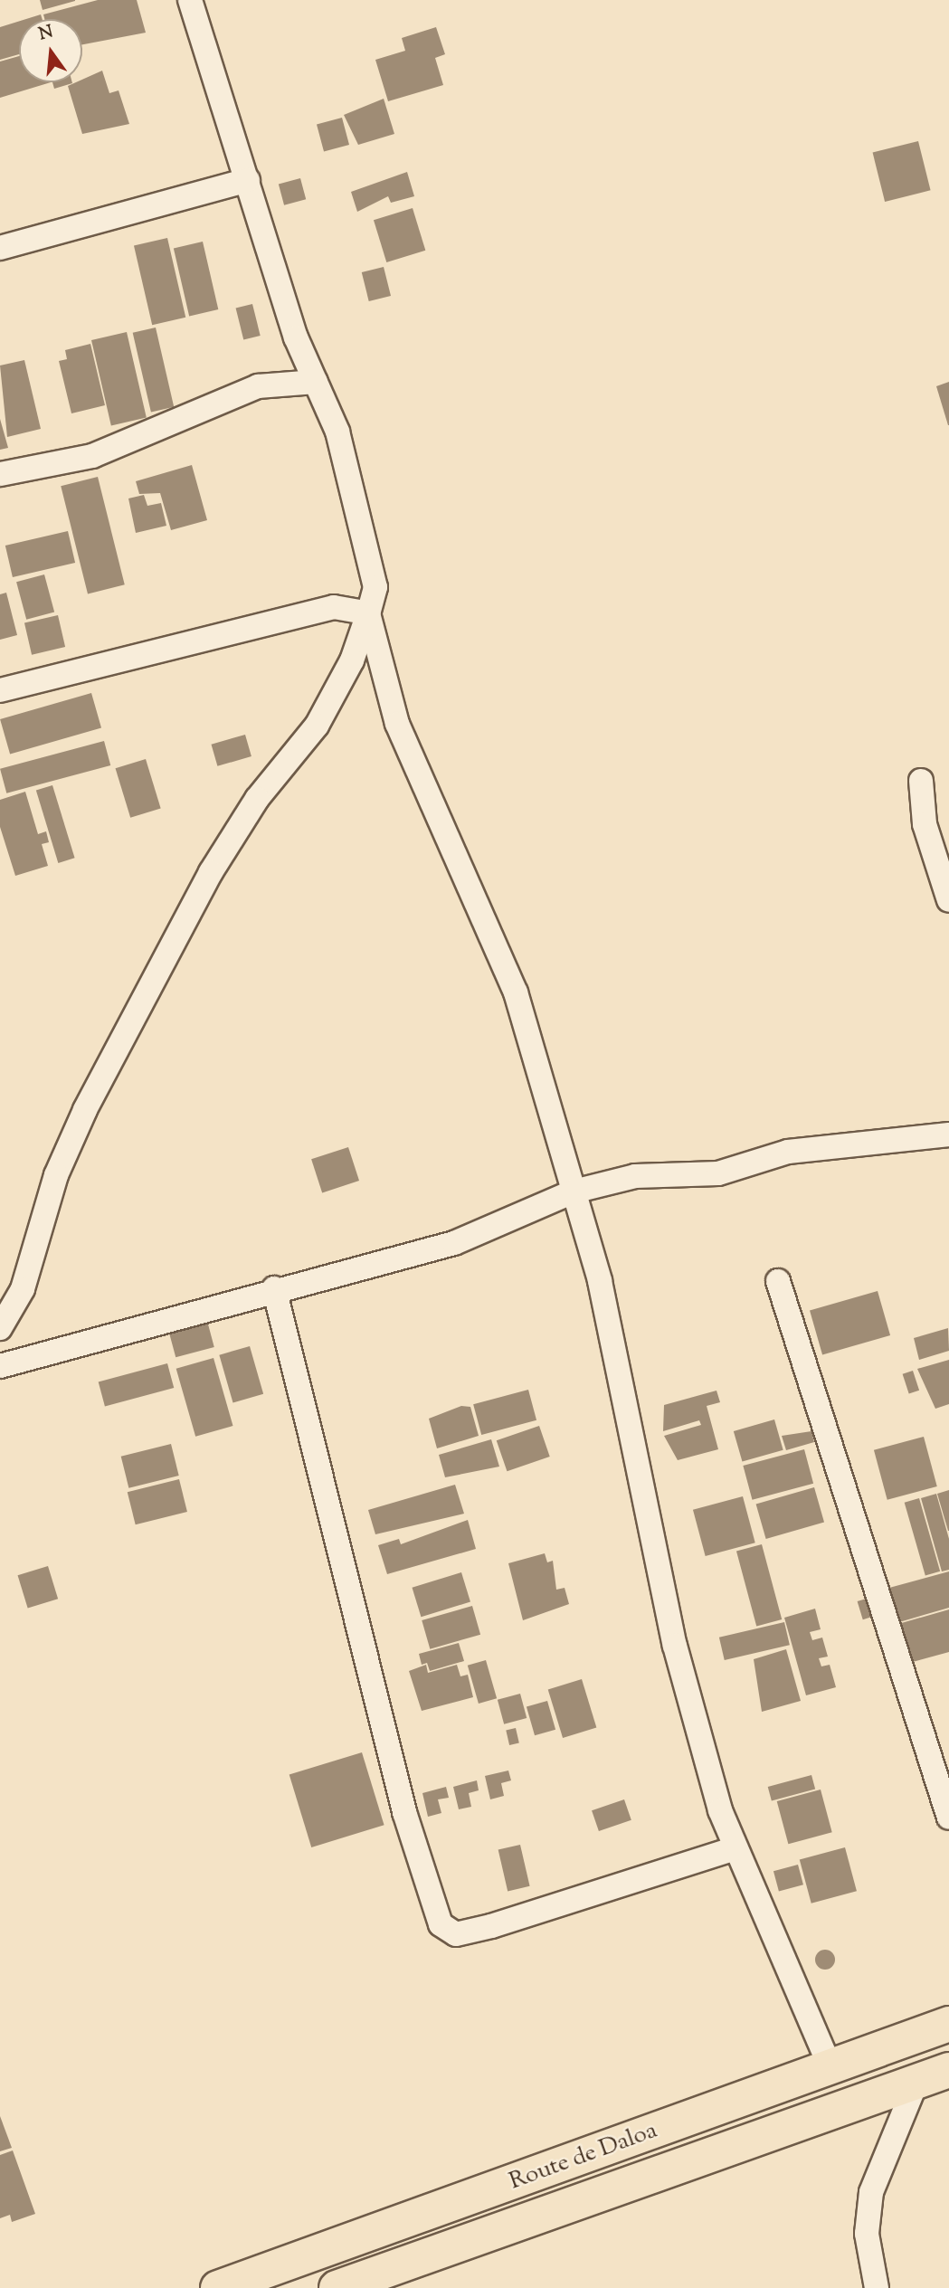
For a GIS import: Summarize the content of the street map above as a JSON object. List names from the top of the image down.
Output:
{
  "streets": {
    "highway": ["Route de Daloa"]
  },
  "north": "top"
}
